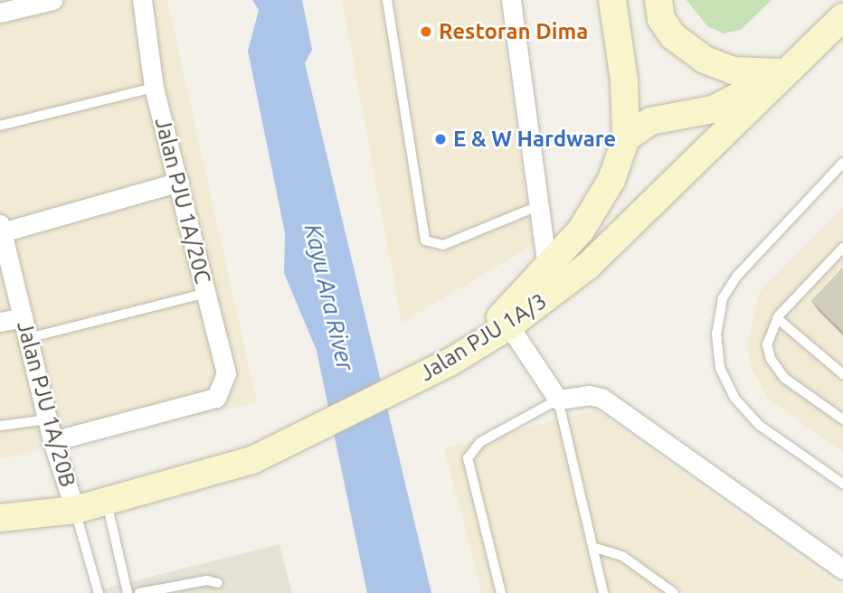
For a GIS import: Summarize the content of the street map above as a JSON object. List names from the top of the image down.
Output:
{
  "streets": {
    "street": ["Jalan PJU 1A/20C", "Jalan PJU 1A/3", "Jalan PJU 1A/20B"]
  },
  "crossings": [
    ["Jalan PJU 1A/20C", "Jalan PJU 1A/20B"],
    ["Jalan PJU 1A/3", "Jalan PJU 1A/20B"]
  ],
  "water": ["Kayu Ara River"],
  "places": ["Restoran Dima", "E & W Hardware"]
}
